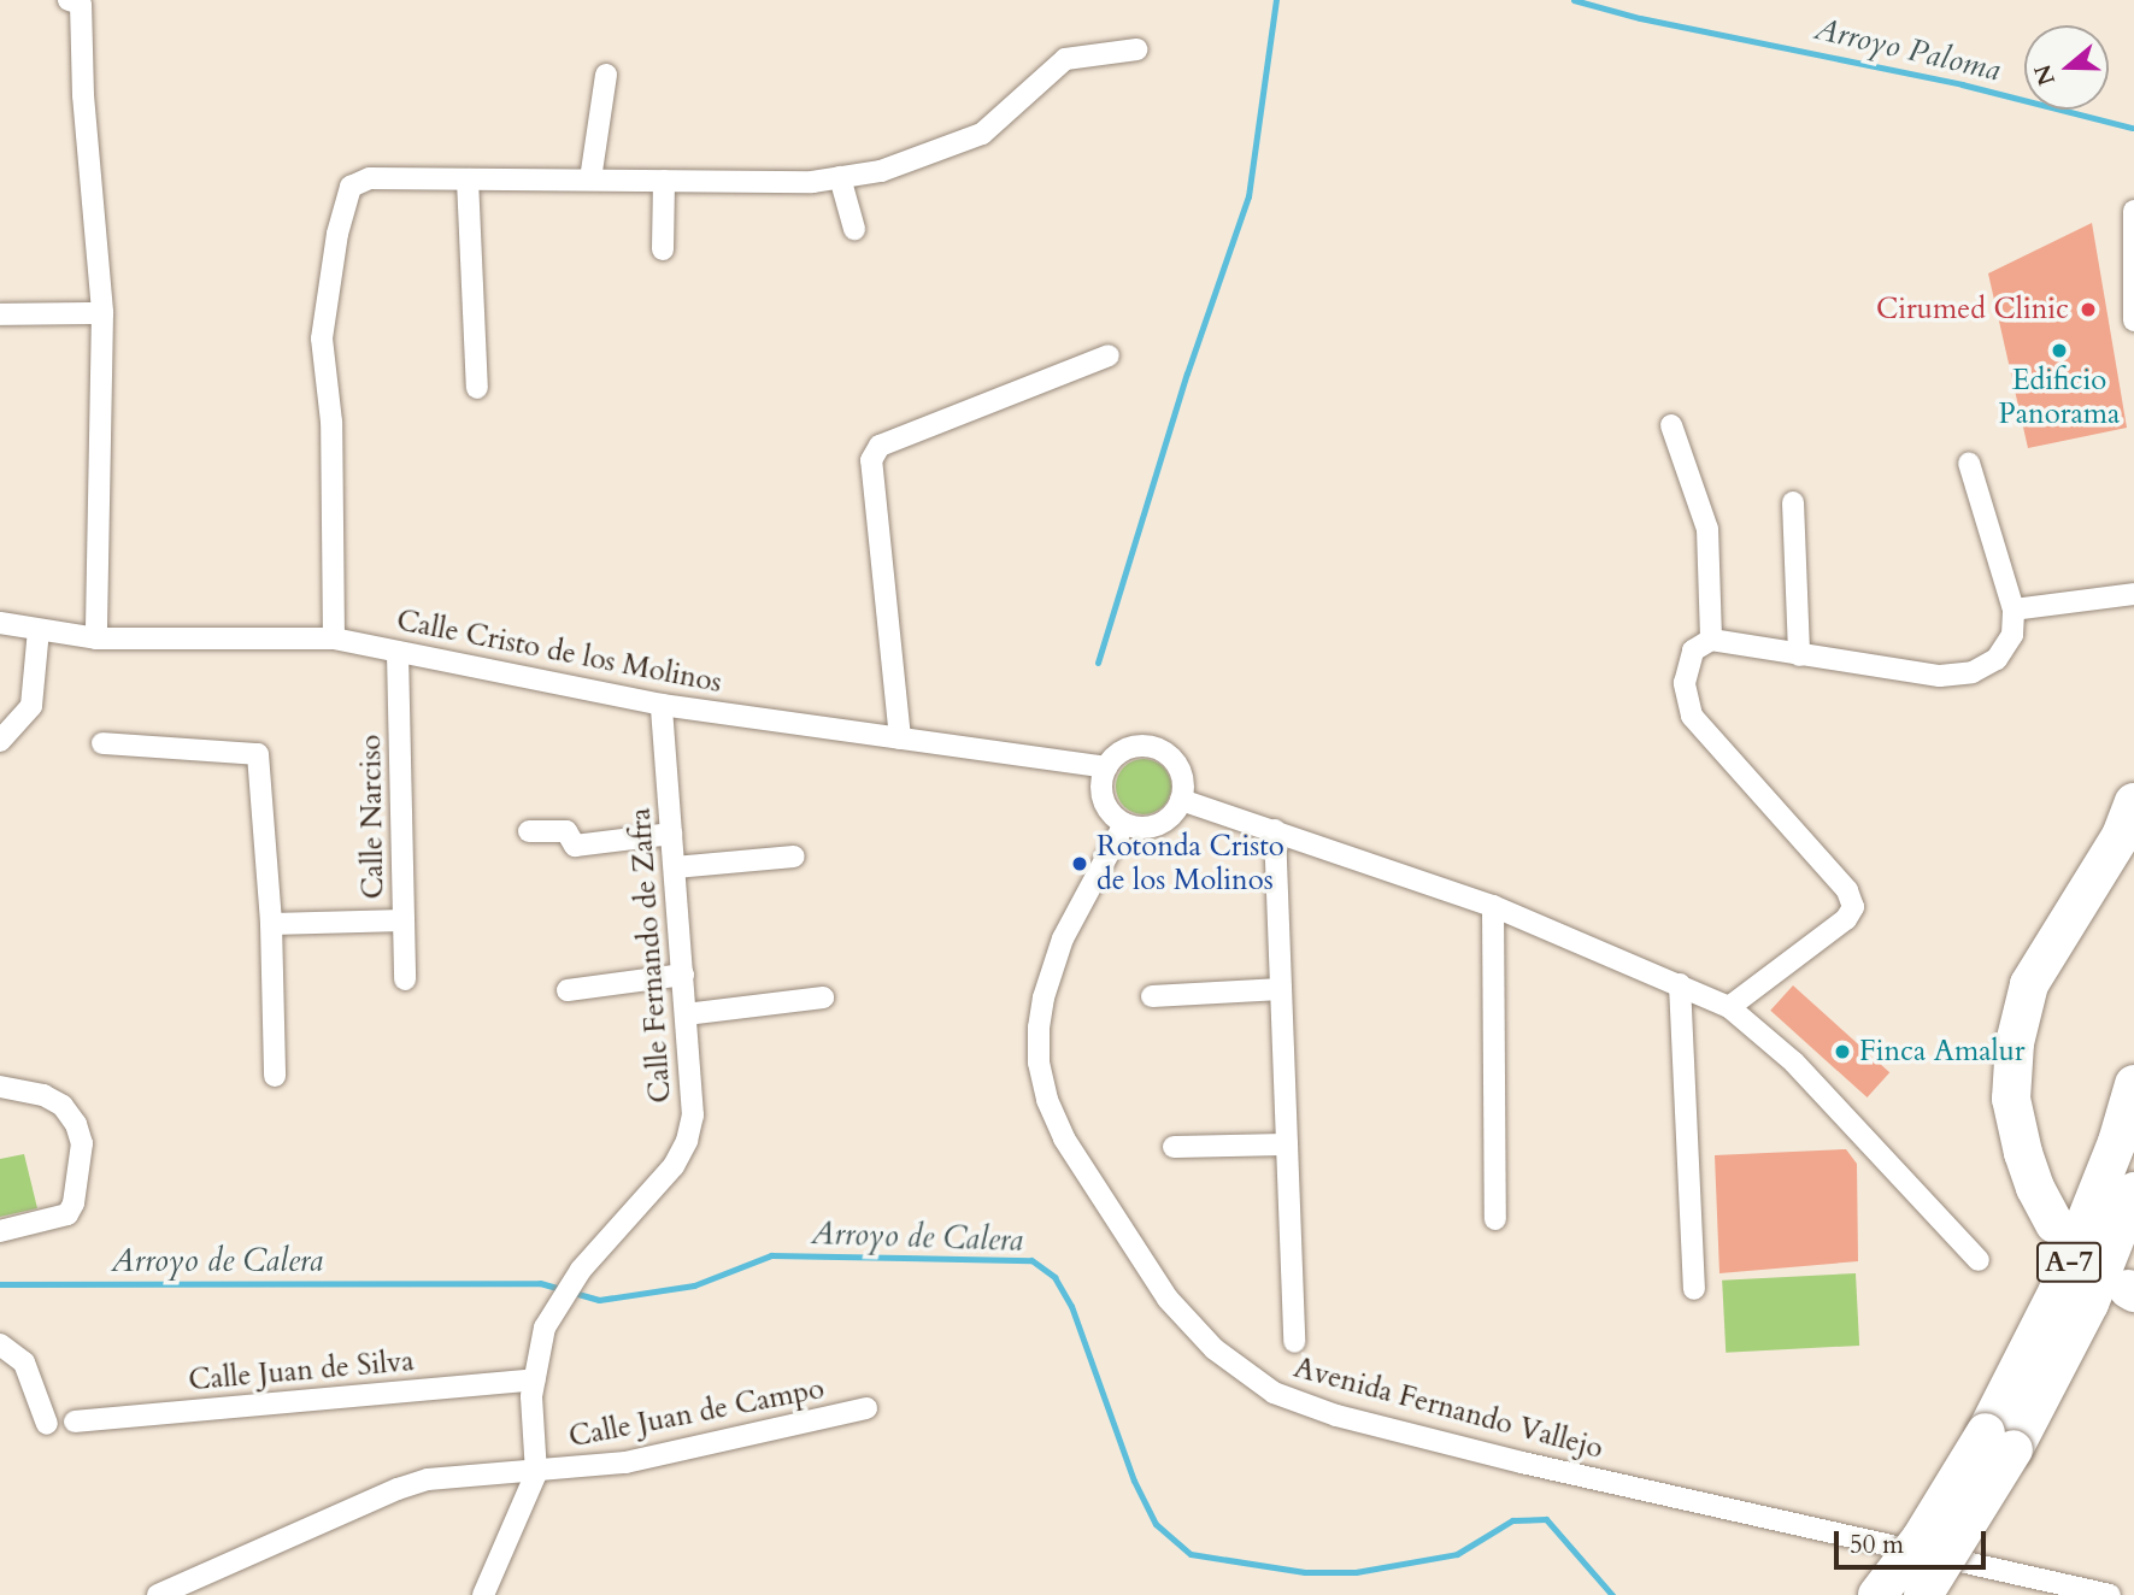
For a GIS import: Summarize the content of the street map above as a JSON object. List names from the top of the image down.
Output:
{
  "streets": {
    "highway": ["A-7"],
    "street": [
      "Calle Cristo de los Molinos",
      "Calle Narciso",
      "Calle Fernando de Zafra",
      "Calle Juan de Silva",
      "Avenida Fernando Vallejo",
      "Calle Juan de Campo"
    ]
  },
  "crossings": [
    ["Calle Cristo de los Molinos", "Calle Narciso"],
    ["Calle Cristo de los Molinos", "Calle Fernando de Zafra"],
    ["Calle Cristo de los Molinos", "Avenida Fernando Vallejo"],
    ["Calle Fernando de Zafra", "Calle Juan de Silva"],
    ["Calle Fernando de Zafra", "Calle Juan de Campo"]
  ],
  "water": ["Arroyo Paloma", "Arroyo de Calera"],
  "places": [
    "Cirumed Clinic",
    "Edificio Panorama",
    "Rotonda Cristo de los Molinos",
    "Finca Amalur"
  ],
  "scale_bar": "50 m",
  "north": "left"
}
